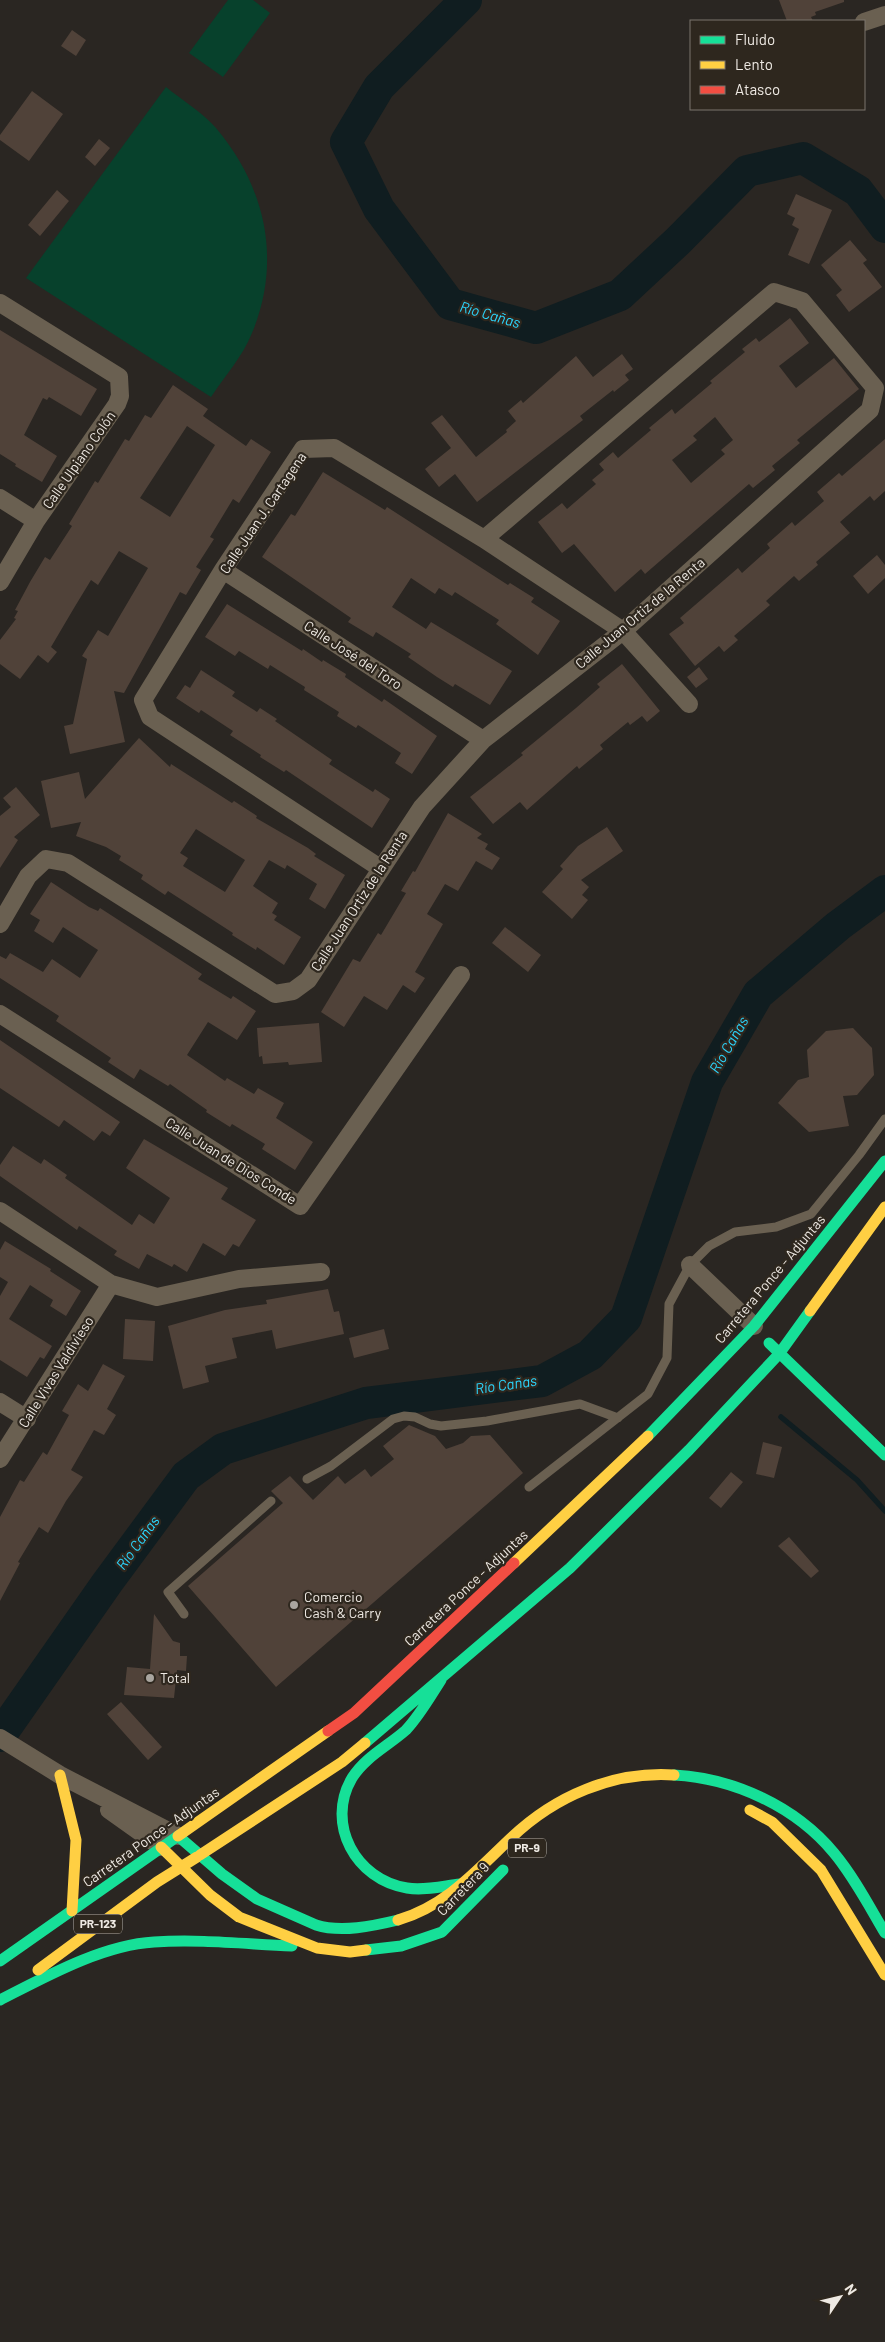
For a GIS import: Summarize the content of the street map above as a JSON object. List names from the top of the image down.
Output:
{
  "streets": {
    "main road": [
      "Carretera Ponce - Adjuntas",
      "PR-9",
      "Carretera 9",
      "PR-123"
    ],
    "street": [
      "Calle Ulpiano Colón",
      "Calle Juan J. Cartagena",
      "Calle Juan Ortiz de la Renta",
      "Calle José del Toro",
      "Calle Juan de Dios Conde",
      "Calle Vivas Valdivieso"
    ]
  },
  "crossings": [
    ["Calle Juan J. Cartagena", "Calle Juan Ortiz de la Renta"],
    ["Calle Juan J. Cartagena", "Calle José del Toro"],
    ["Calle Juan Ortiz de la Renta", "Calle José del Toro"],
    ["Carretera Ponce - Adjuntas", "Carretera 9"],
    ["Carretera 9", "PR-123"]
  ],
  "water": ["Río Cañas"],
  "places": ["Comercio Cash & Carry", "Total"],
  "legend": ["Fluido", "Lento", "Atasco"],
  "north": "top right"
}
